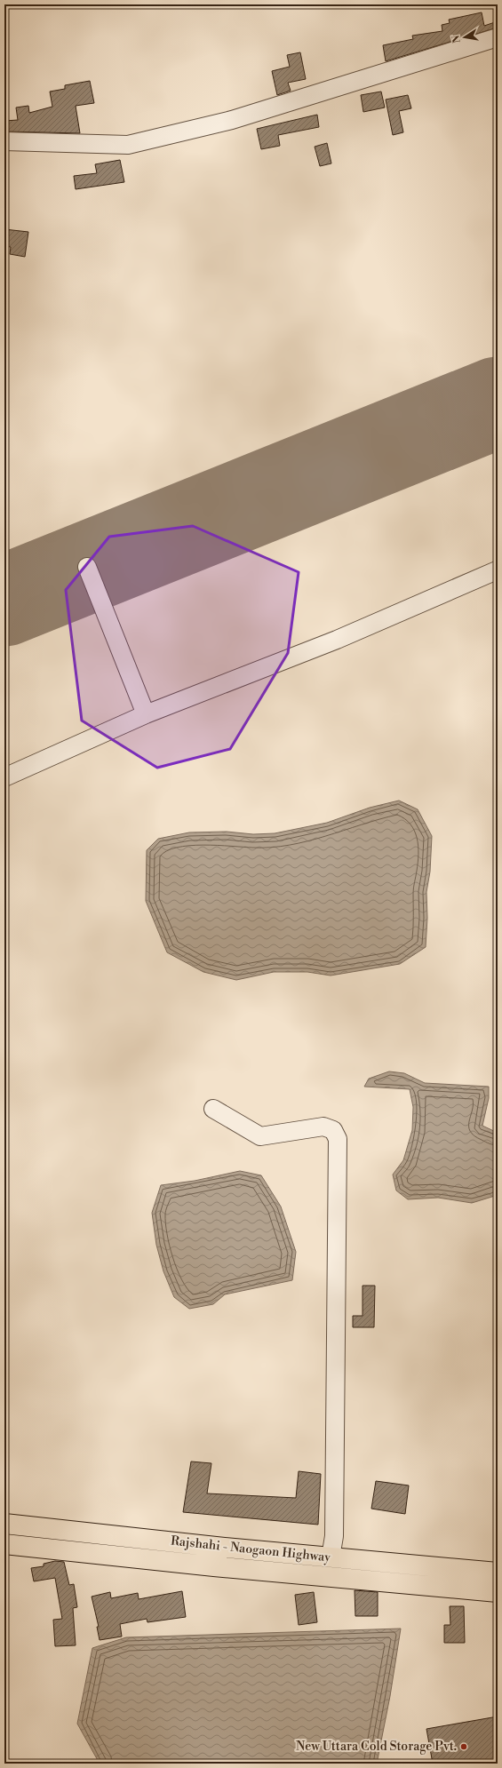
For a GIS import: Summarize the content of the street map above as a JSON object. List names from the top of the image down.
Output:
{
  "streets": {
    "main road": ["Rajshahi - Naogaon Highway"]
  },
  "places": ["New Uttara Cold Storage Pvt."],
  "north": "left"
}
